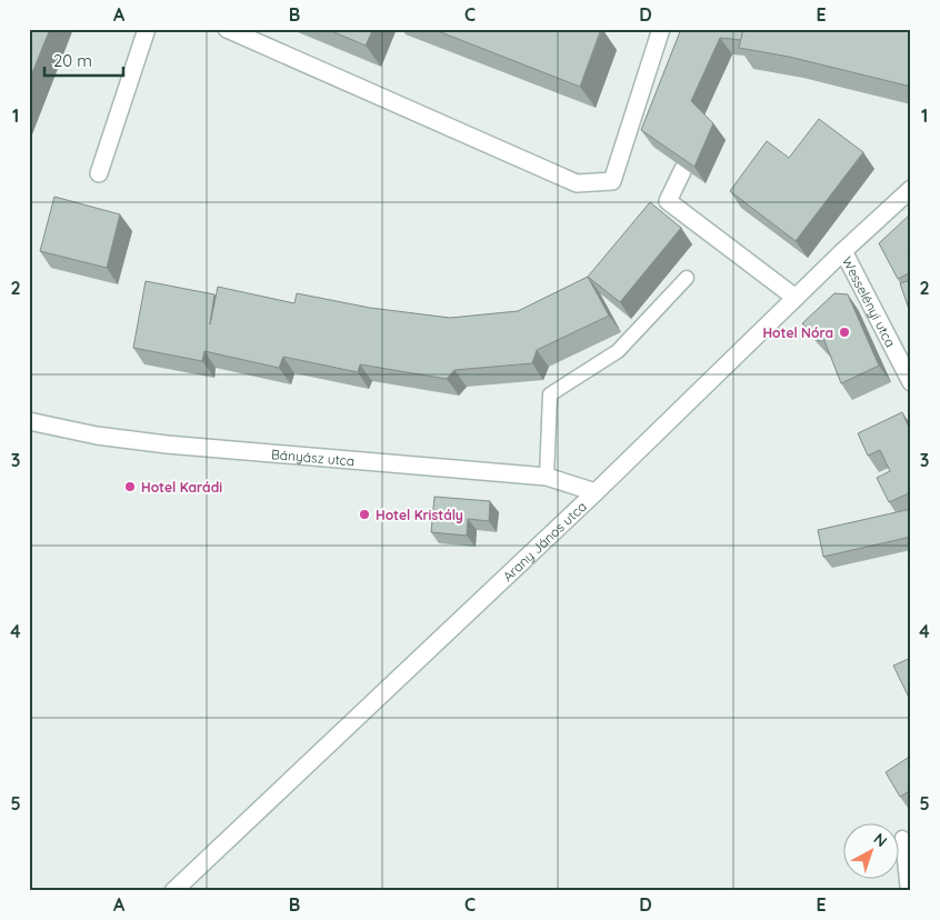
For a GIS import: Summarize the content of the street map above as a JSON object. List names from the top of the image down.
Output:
{
  "streets": {
    "street": ["Wesselényi utca", "Bányász utca", "Arany János utca"]
  },
  "crossings": [
    ["Wesselényi utca", "Arany János utca"],
    ["Bányász utca", "Arany János utca"]
  ],
  "places": ["Hotel Nóra", "Hotel Karádi", "Hotel Kristály"],
  "scale_bar": "20 m",
  "north": "top right",
  "grid": {
    "columns": [
      "A",
      "B",
      "C",
      "D",
      "E"
    ],
    "rows": [
      "1",
      "2",
      "3",
      "4",
      "5"
    ]
  }
}
